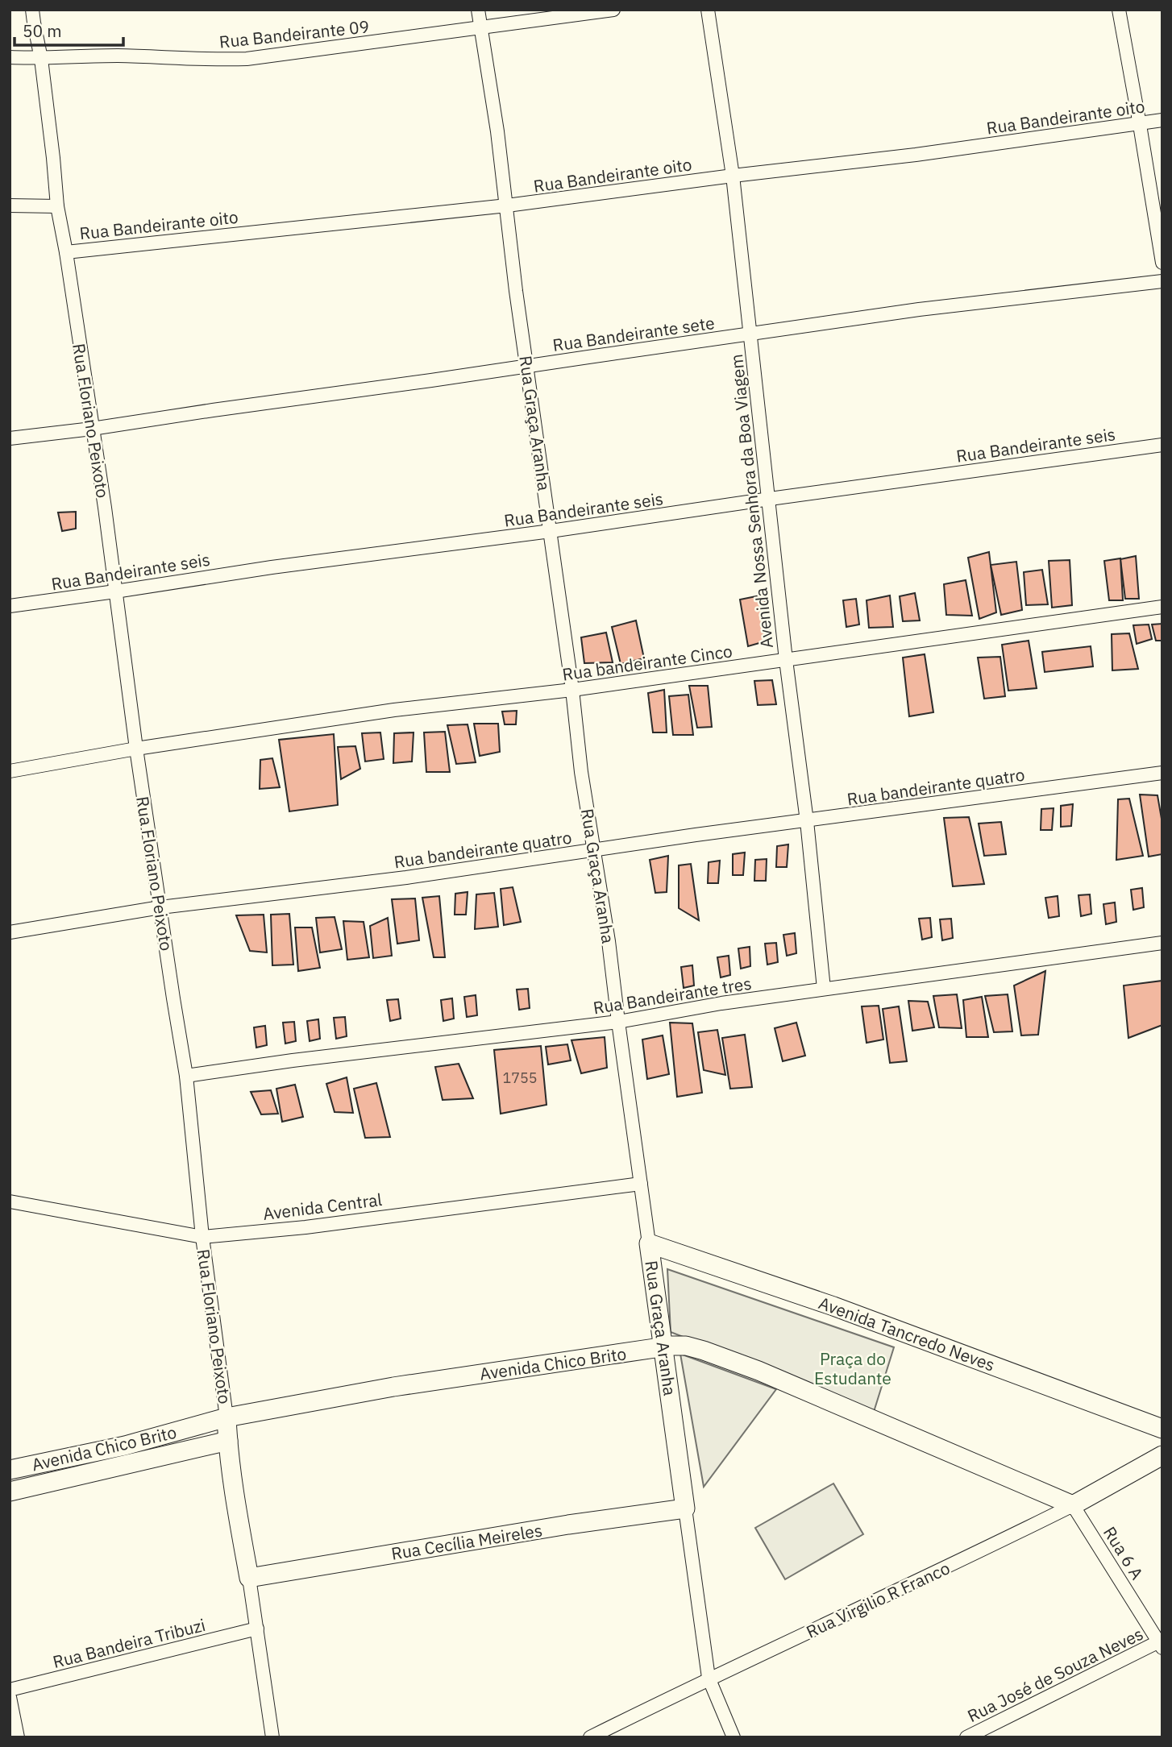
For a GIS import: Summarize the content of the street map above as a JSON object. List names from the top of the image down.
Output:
{
  "streets": {
    "main road": [
      "Rua Floriano Peixoto",
      "Rua Graça Aranha",
      "Avenida Tancredo Neves",
      "Avenida Chico Brito",
      "Rua Cecília Meireles",
      "Rua Virgilio R Franco"
    ],
    "street": [
      "Rua Bandeirante 09",
      "Rua Bandeirante oito",
      "Rua Bandeirante sete",
      "Rua Bandeirante seis",
      "Avenida Nossa Senhora da Boa Viagem",
      "Rua bandeirante Cinco",
      "Rua bandeirante quatro",
      "Rua Bandeirante tres",
      "Avenida Central",
      "Rua 6 A",
      "Rua Bandeira Tribuzi",
      "Rua José de Souza Neves"
    ]
  },
  "crossings": [
    ["Rua Bandeirante 09", "Rua Floriano Peixoto"],
    ["Rua Bandeirante 09", "Rua Graça Aranha"],
    ["Rua Bandeirante oito", "Rua Floriano Peixoto"],
    ["Rua Bandeirante oito", "Rua Graça Aranha"],
    ["Rua Bandeirante oito", "Avenida Nossa Senhora da Boa Viagem"],
    ["Rua Bandeirante sete", "Rua Floriano Peixoto"],
    ["Rua Bandeirante sete", "Rua Graça Aranha"],
    ["Rua Bandeirante sete", "Avenida Nossa Senhora da Boa Viagem"],
    ["Rua Floriano Peixoto", "Rua Bandeirante seis"],
    ["Rua Floriano Peixoto", "Rua bandeirante Cinco"],
    ["Rua Floriano Peixoto", "Rua bandeirante quatro"],
    ["Rua Floriano Peixoto", "Rua Bandeirante tres"],
    ["Rua Floriano Peixoto", "Avenida Central"],
    ["Rua Floriano Peixoto", "Avenida Chico Brito"],
    ["Rua Floriano Peixoto", "Rua Cecília Meireles"],
    ["Rua Floriano Peixoto", "Rua Bandeira Tribuzi"],
    ["Rua Graça Aranha", "Rua Bandeirante seis"],
    ["Rua Graça Aranha", "Rua bandeirante Cinco"],
    ["Rua Graça Aranha", "Rua bandeirante quatro"],
    ["Rua Graça Aranha", "Rua Bandeirante tres"],
    ["Rua Graça Aranha", "Avenida Central"],
    ["Rua Graça Aranha", "Avenida Tancredo Neves"],
    ["Rua Graça Aranha", "Avenida Chico Brito"],
    ["Rua Graça Aranha", "Rua Cecília Meireles"],
    ["Rua Graça Aranha", "Rua Virgilio R Franco"],
    ["Rua Bandeirante seis", "Avenida Nossa Senhora da Boa Viagem"],
    ["Avenida Nossa Senhora da Boa Viagem", "Rua bandeirante Cinco"],
    ["Avenida Nossa Senhora da Boa Viagem", "Rua bandeirante quatro"],
    ["Avenida Nossa Senhora da Boa Viagem", "Rua Bandeirante tres"],
    ["Avenida Chico Brito", "Rua 6 A"],
    ["Avenida Chico Brito", "Rua Virgilio R Franco"],
    ["Rua 6 A", "Rua Virgilio R Franco"],
    ["Rua 6 A", "Rua José de Souza Neves"]
  ],
  "parks": ["Praça do Estudante"],
  "house_numbers": ["1755"],
  "scale_bar": "50 m"
}
